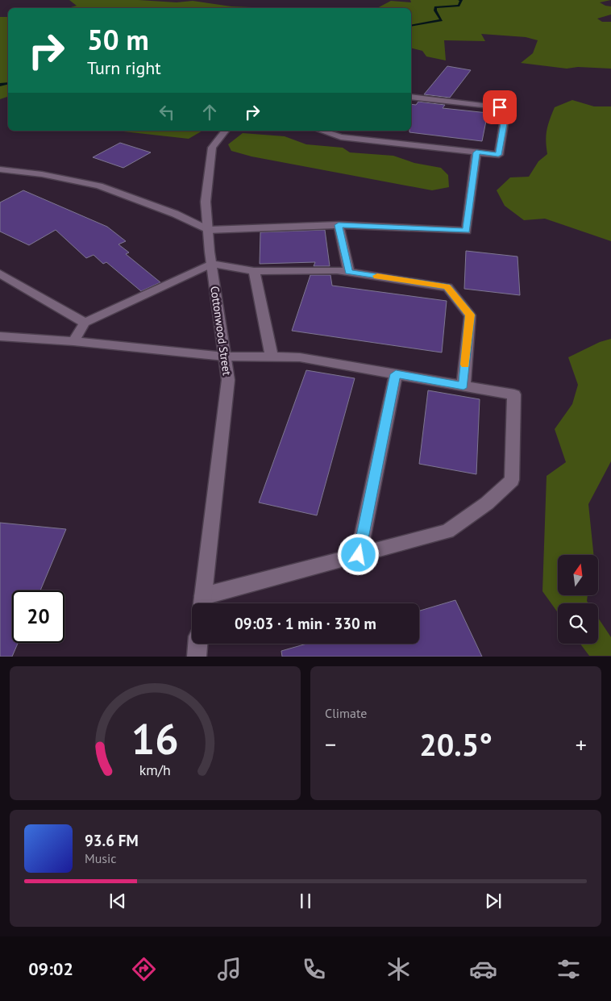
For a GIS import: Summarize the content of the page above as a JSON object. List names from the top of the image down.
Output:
{
  "streets": {
    "street": ["Cottonwood Street"]
  },
  "north": "top",
  "page": {
    "turn": ["50 m", "Turn right"],
    "limit": "20",
    "trip": "09:03 · 1 min · 330 m",
    "tile": "Climate",
    "heat": ["−", "20.5°", "+"],
    "song": ["93.6 FM", "Music"],
    "tabs": "09:02",
    "gauge": ["16", "km/h"]
  }
}
